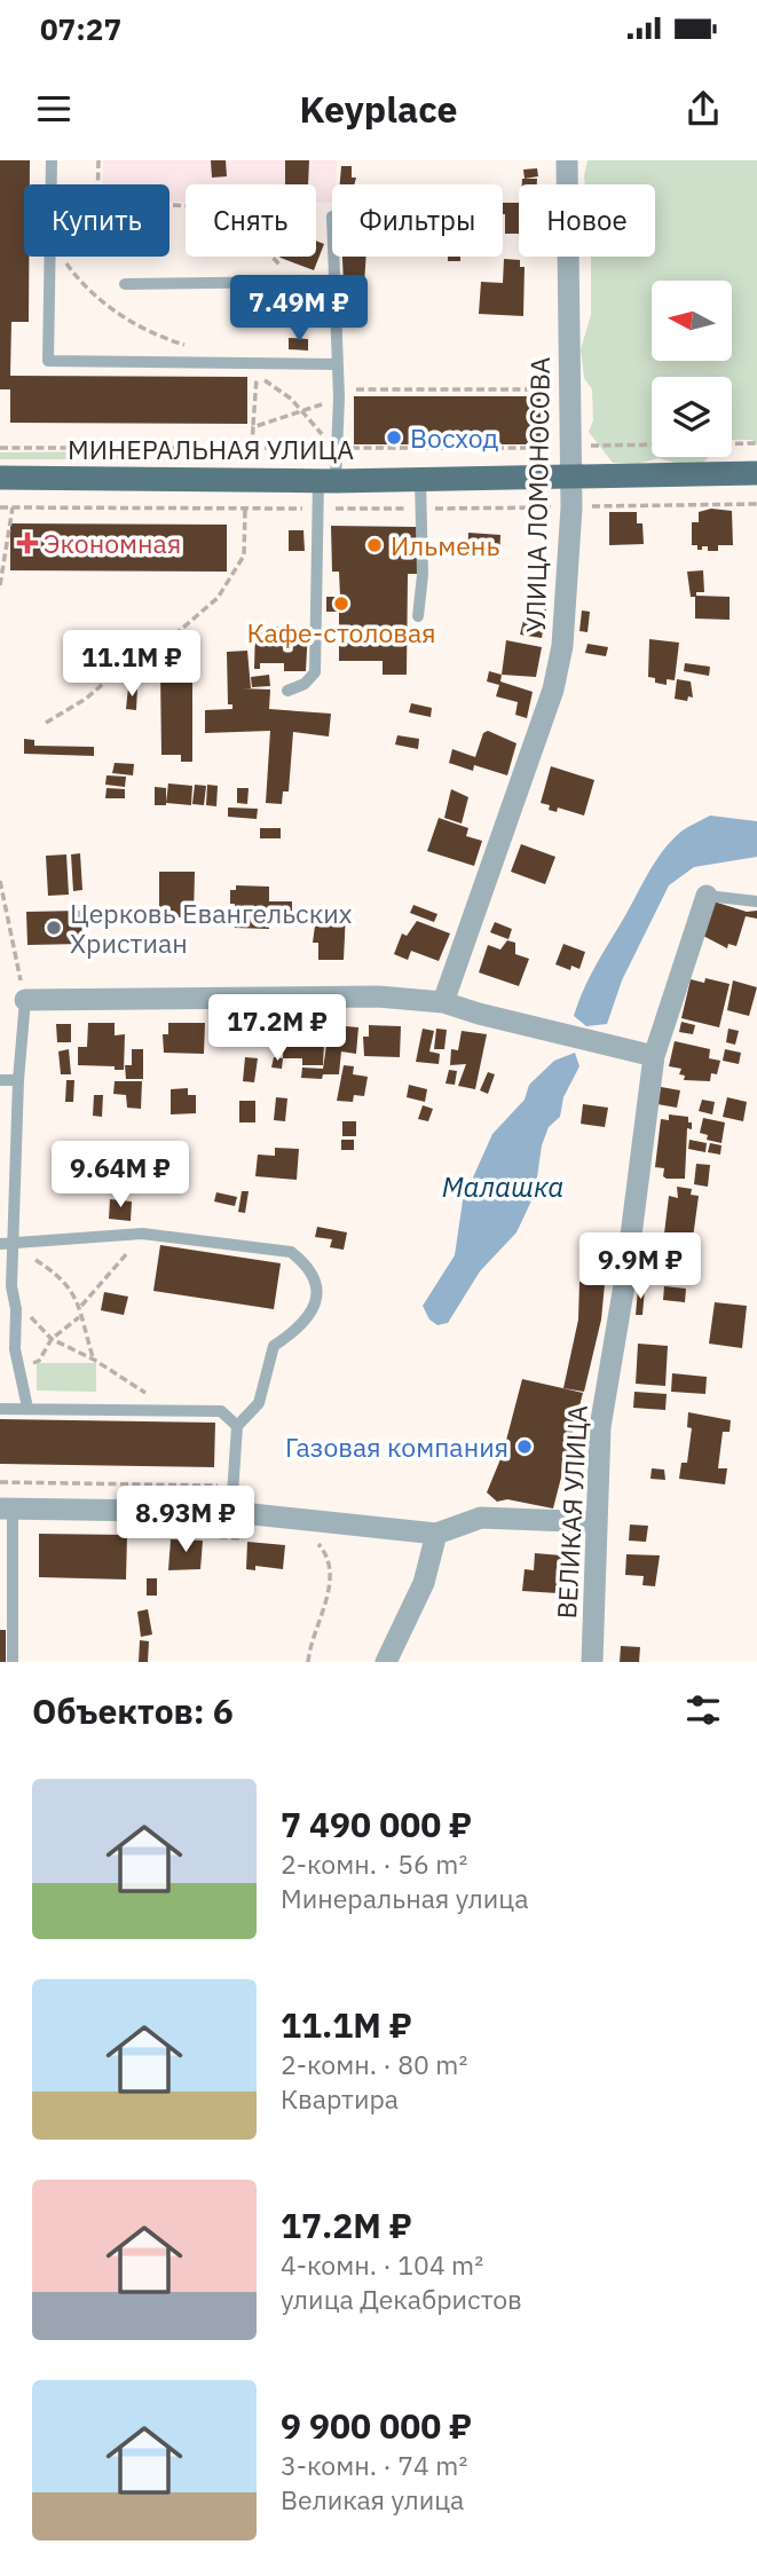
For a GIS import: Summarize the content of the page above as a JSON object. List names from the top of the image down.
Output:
{
  "streets": {
    "main road": ["МИНЕРАЛЬНАЯ УЛИЦА"],
    "street": ["УЛИЦА ЛОМОНОСОВА", "ВЕЛИКАЯ УЛИЦА"]
  },
  "crossings": [
    ["МИНЕРАЛЬНАЯ УЛИЦА", "УЛИЦА ЛОМОНОСОВА"]
  ],
  "water": ["Малашка"],
  "places": {
    "other": [
      "Восход",
      "Ильмень",
      "Кафе-столовая",
      "Церковь Евангельских Христиан",
      "Газовая компания"
    ],
    "health": ["Экономная"]
  },
  "north": "left",
  "page": {
    "status": "07:27",
    "header": "Keyplace",
    "chip": [
      "Купить",
      "Снять",
      "Фильтры",
      "Новое"
    ],
    "price": [
      "7.49M ₽",
      "11.1M ₽",
      "17.2M ₽",
      "9.64M ₽",
      "9.9M ₽",
      "8.93M ₽"
    ],
    "heading": "Объектов: 6",
    "list": [
      {
        "name": "7 490 000 ₽",
        "note": "2-комн. · 56 m² · Минеральная улица"
      },
      {
        "name": "11.1M ₽",
        "note": "2-комн. · 80 m² · Квартира"
      },
      {
        "name": "17.2M ₽",
        "note": "4-комн. · 104 m² · улица Декабристов"
      },
      {
        "name": "9 900 000 ₽",
        "note": "3-комн. · 74 m² · Великая улица"
      }
    ]
  }
}
